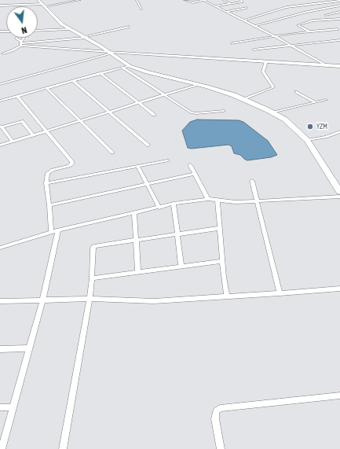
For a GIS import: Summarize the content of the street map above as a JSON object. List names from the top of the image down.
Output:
{
  "places": ["YZM"],
  "north": "bottom"
}
